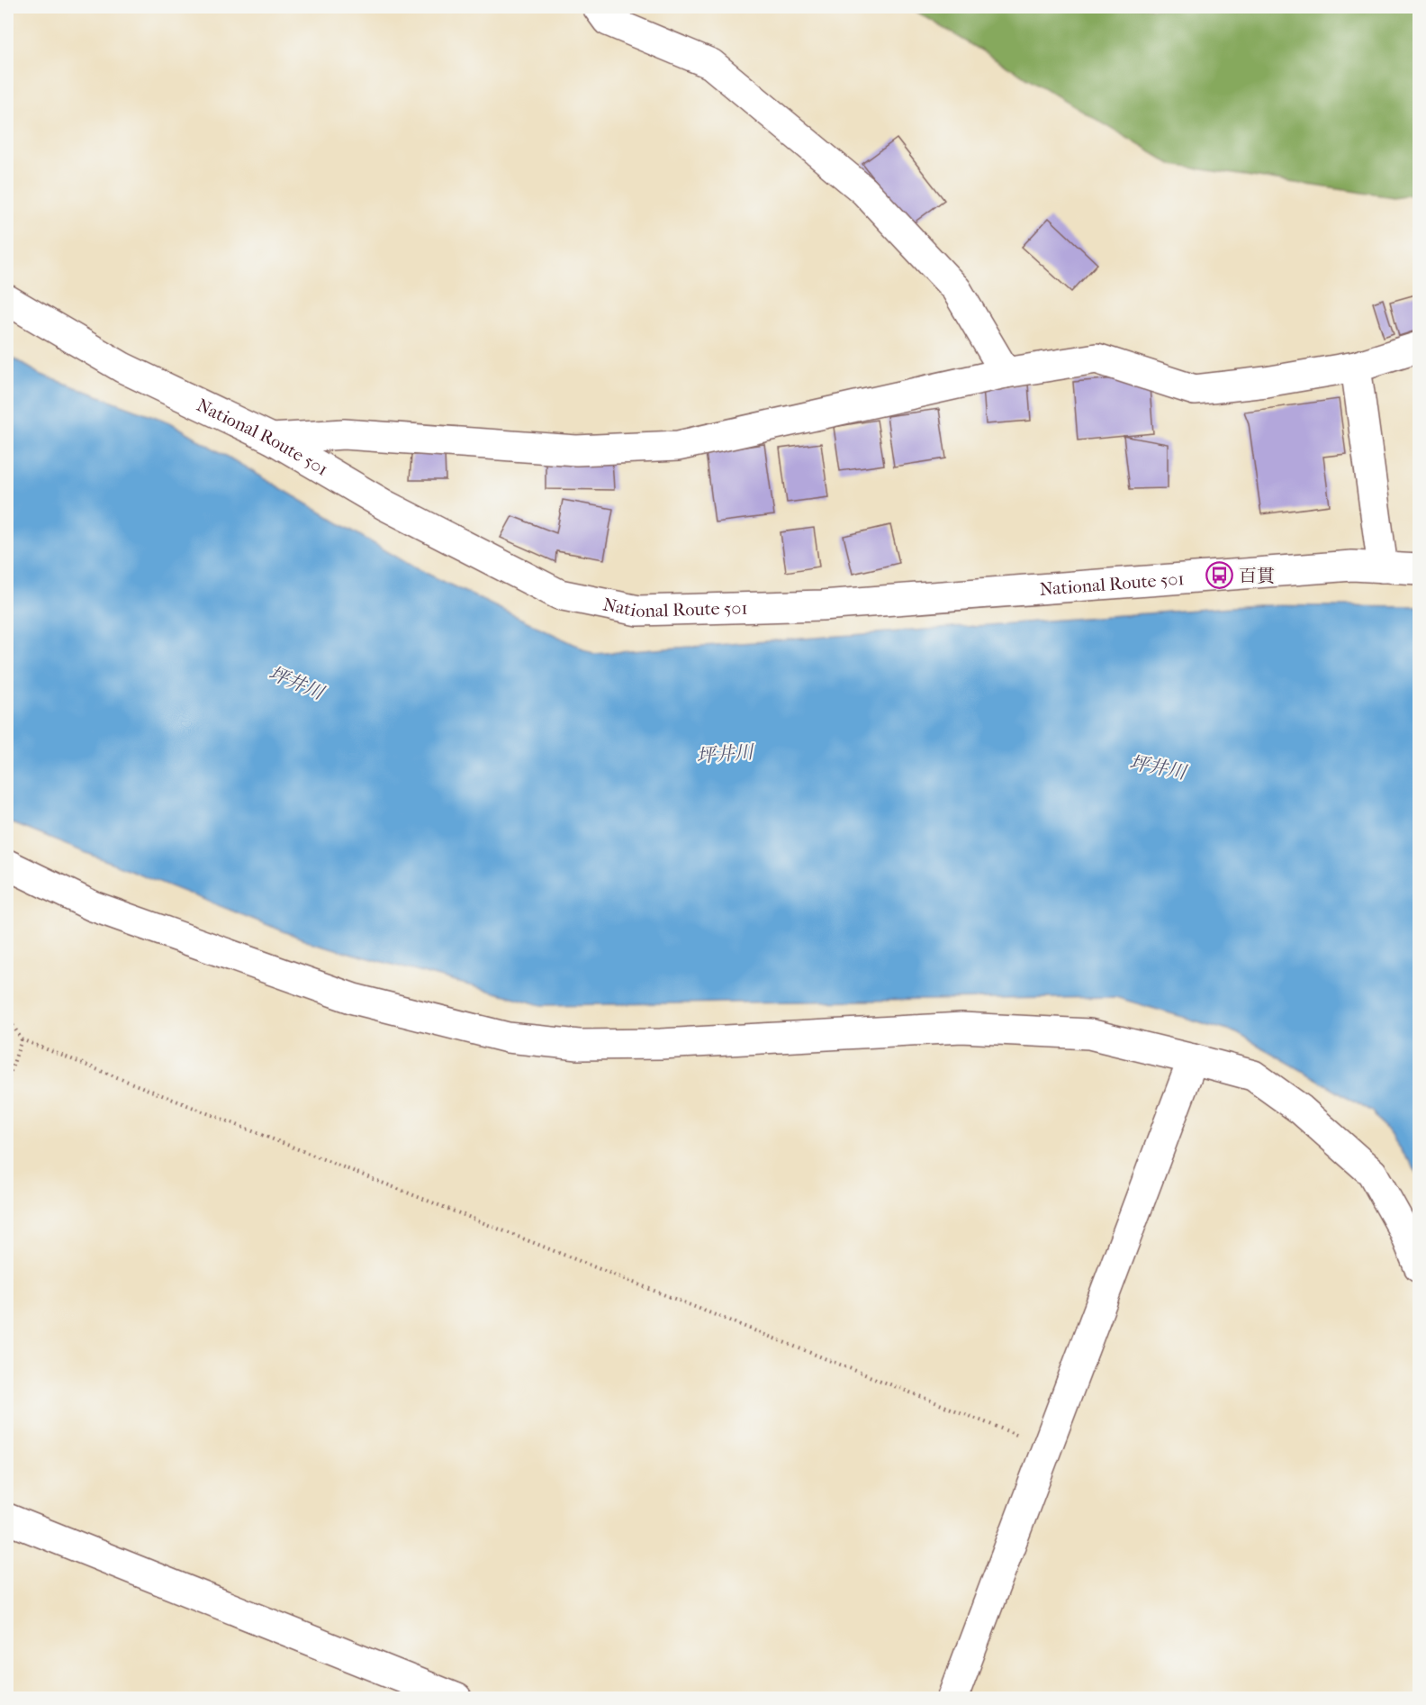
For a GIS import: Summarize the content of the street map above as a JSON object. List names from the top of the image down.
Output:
{
  "streets": {
    "main road": ["National Route 501"]
  },
  "water": ["坪井川"],
  "places": {
    "bus stop": ["百貫"]
  }
}
